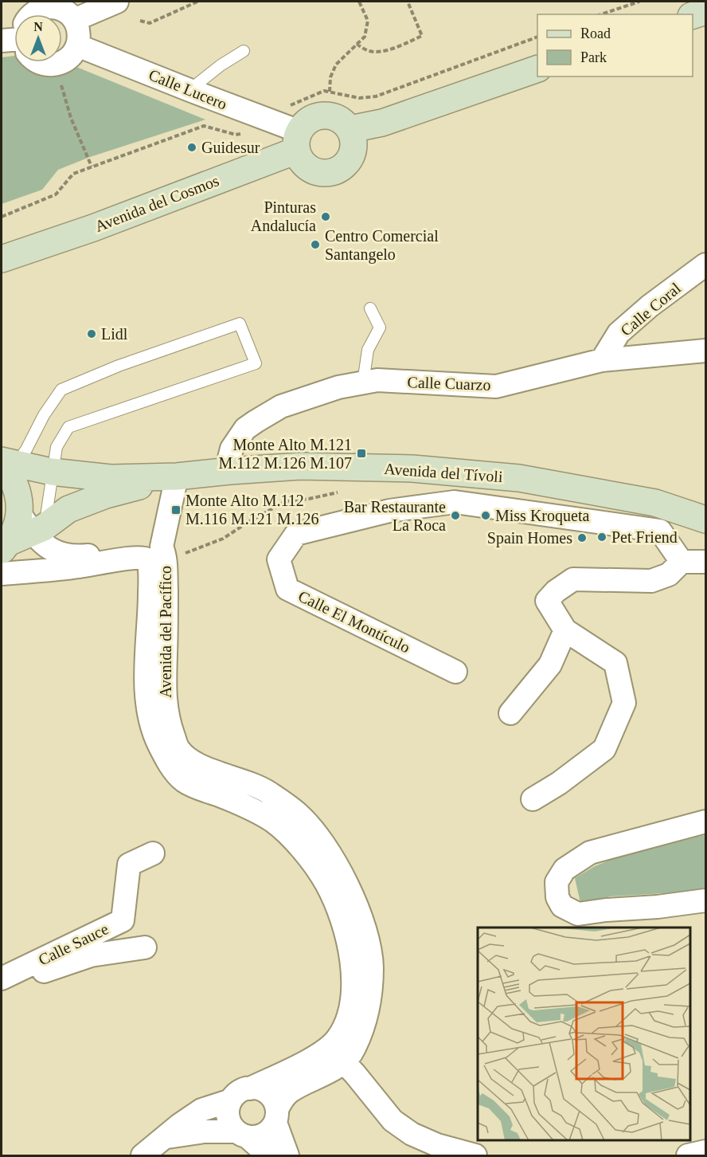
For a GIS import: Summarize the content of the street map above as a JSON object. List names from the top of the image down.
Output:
{
  "streets": {
    "main road": ["Avenida del Cosmos", "Avenida del Tívoli"],
    "street": [
      "Calle Lucero",
      "Calle Coral",
      "Calle Cuarzo",
      "Calle El Montículo",
      "Avenida del Pacífico",
      "Calle Sauce"
    ]
  },
  "crossings": [
    ["Calle Lucero", "Avenida del Cosmos"],
    ["Calle Coral", "Calle Cuarzo"],
    ["Calle Cuarzo", "Avenida del Tívoli"],
    ["Avenida del Tívoli", "Avenida del Pacífico"]
  ],
  "places": {
    "other": [
      "Guidesur",
      "Pinturas Andalucía",
      "Centro Comercial Santangelo",
      "Lidl",
      "Bar Restaurante La Roca",
      "Miss Kroqueta",
      "Pet Friend",
      "Spain Homes"
    ],
    "transit": ["Monte Alto M.121 M.112 M.126 M.107", "Monte Alto M.112 M.116 M.121 M.126"]
  },
  "legend": ["Road", "Park"],
  "north": "top"
}
